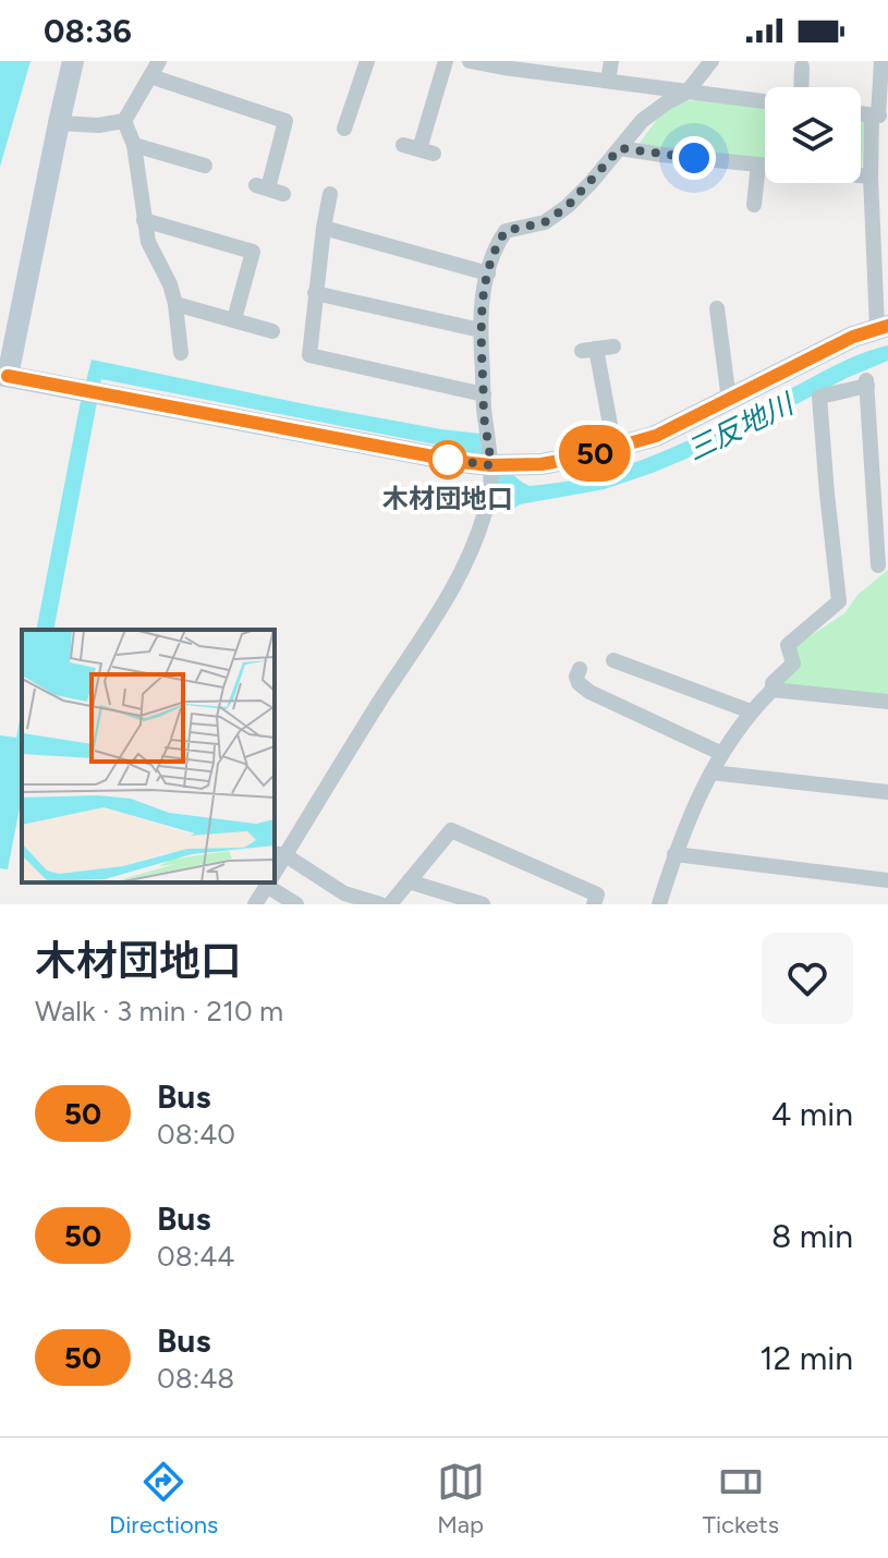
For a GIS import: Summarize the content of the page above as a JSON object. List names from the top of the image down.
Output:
{
  "water": ["三反地川"],
  "places": ["木材団地口"],
  "lines": ["bus line 50"],
  "page": {
    "status": "08:36",
    "on_map": "50",
    "heading": ["木材団地口", "Walk · 3 min · 210 m"],
    "list": [
      {
        "mark": "50",
        "name": "Bus",
        "note": "08:40",
        "value": "4 min"
      },
      {
        "mark": "50",
        "name": "Bus",
        "note": "08:44",
        "value": "8 min"
      },
      {
        "mark": "50",
        "name": "Bus",
        "note": "08:48",
        "value": "12 min"
      }
    ],
    "tabs": ["Directions", "Map", "Tickets"]
  }
}
